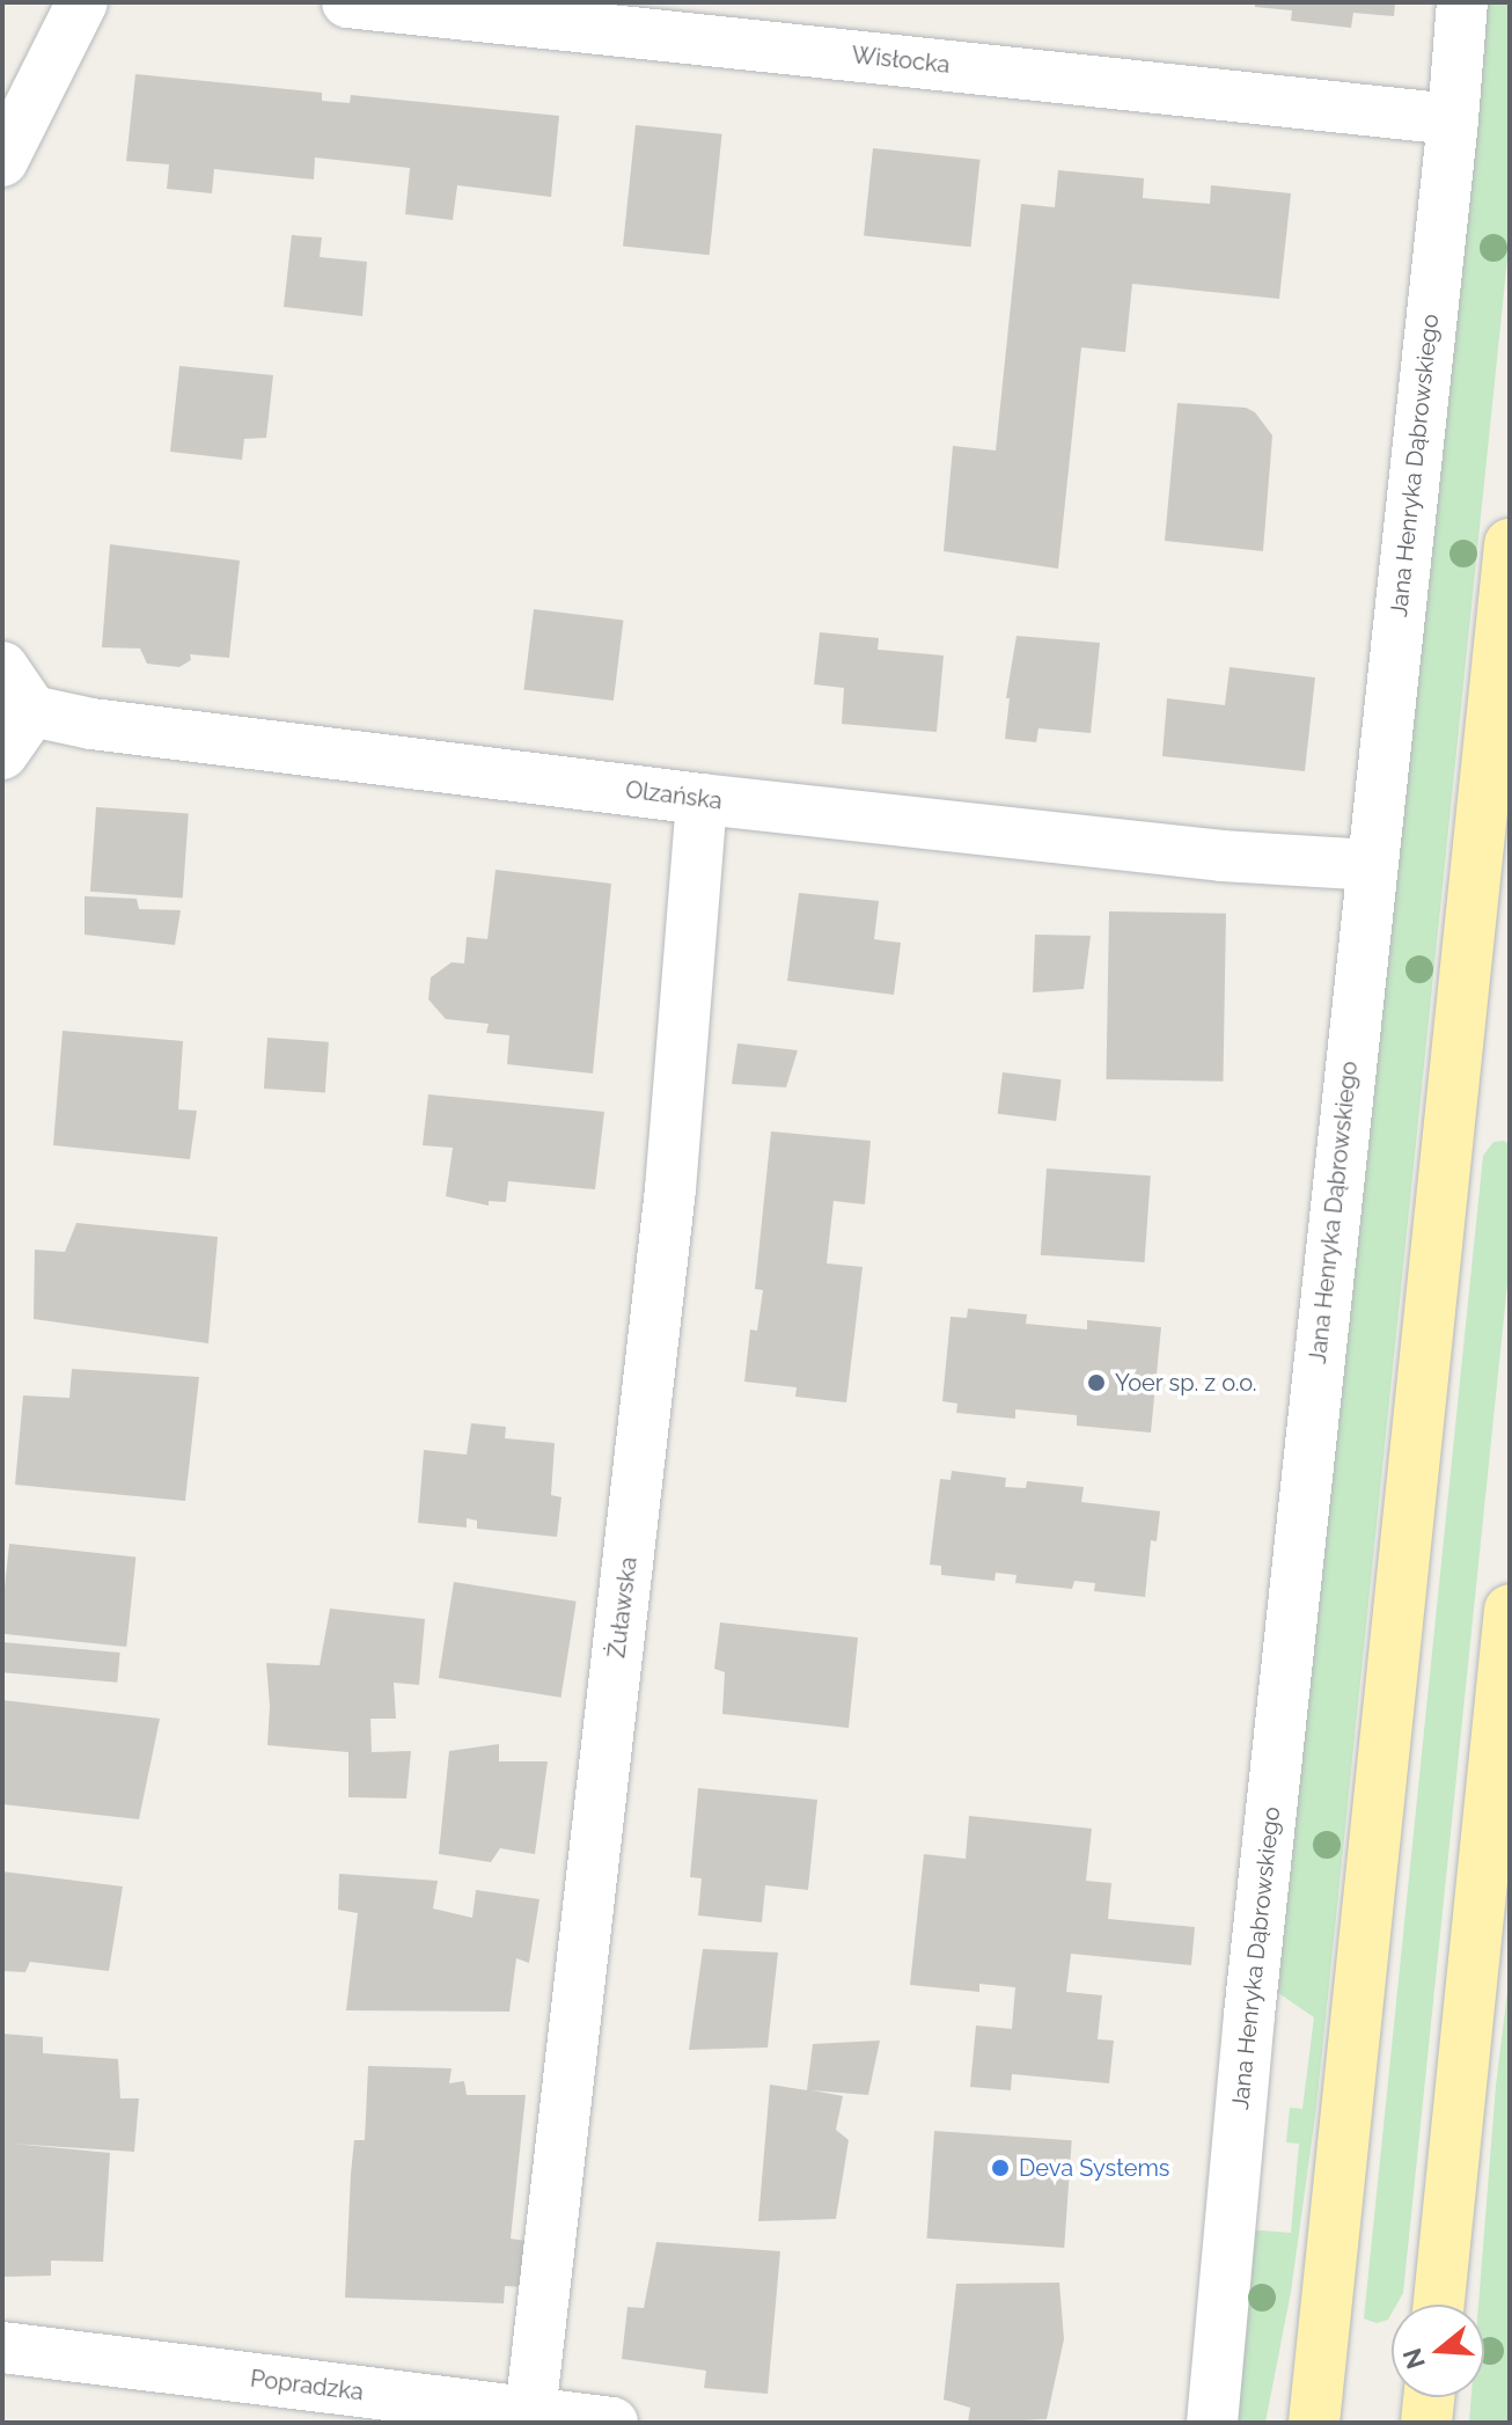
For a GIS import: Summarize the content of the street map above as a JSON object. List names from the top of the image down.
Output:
{
  "streets": {
    "street": [
      "Wisłocka",
      "Jana Henryka Dąbrowskiego",
      "Olzańska",
      "Żuławska",
      "Popradzka"
    ]
  },
  "crossings": [
    ["Wisłocka", "Jana Henryka Dąbrowskiego"],
    ["Jana Henryka Dąbrowskiego", "Olzańska"],
    ["Olzańska", "Żuławska"],
    ["Żuławska", "Popradzka"]
  ],
  "places": ["Yoer sp. z o.o.", "Deva Systems"],
  "north": "left"
}
